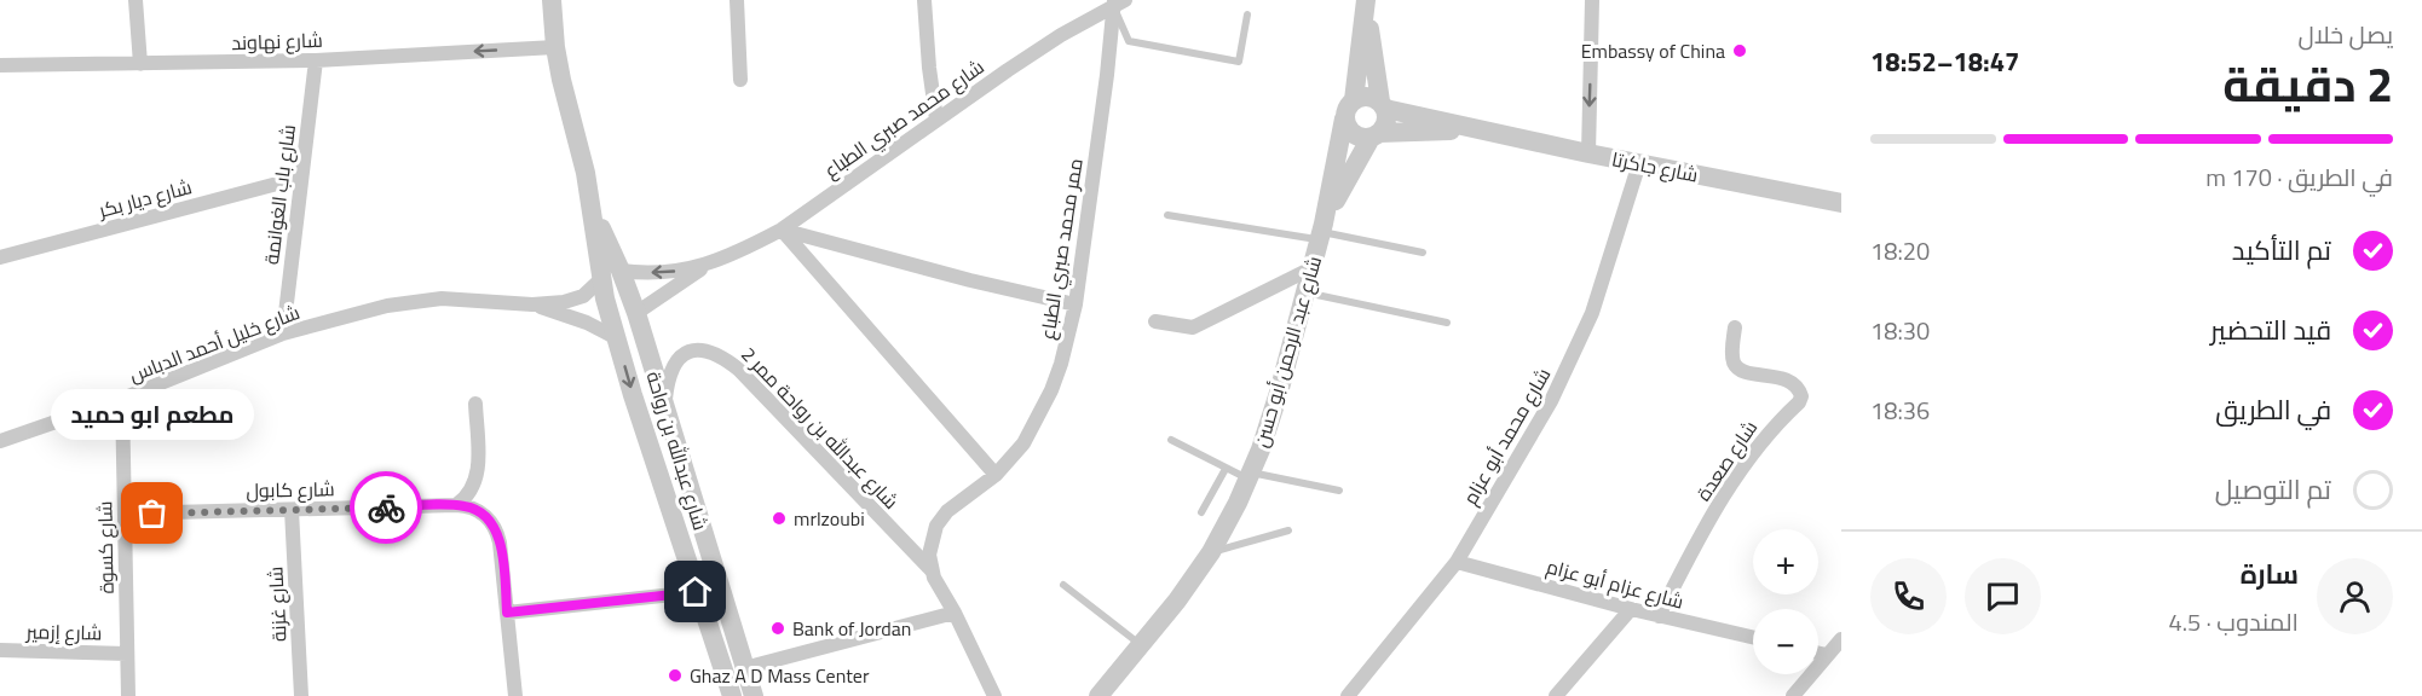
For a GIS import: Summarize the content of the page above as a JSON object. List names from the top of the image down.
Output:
{
  "streets": {
    "street": [
      "شارع نهاوند",
      "شارع محمد صبري الطباع",
      "شارع جاكرتا",
      "شارع باب الغوانمة",
      "شارع ديار بكر",
      "ممر محمد صبري الطباع",
      "شارع خليل أحمد الدباس",
      "شارع عبد الرحمن أبو حسن",
      "شارع عبدالله بن رواحة ممر 2",
      "شارع محمد أبو عزام",
      "شارع عبدالله بن رواحة",
      "شارع صعدة",
      "شارع كابول",
      "شارع كسوة",
      "شارع عزام أبو عزام",
      "شارع غزنة",
      "شارع إزمير"
    ]
  },
  "crossings": [
    ["شارع نهاوند", "شارع باب الغوانمة"],
    ["شارع نهاوند", "شارع عبدالله بن رواحة"],
    ["شارع محمد صبري الطباع", "ممر محمد صبري الطباع"],
    ["شارع محمد صبري الطباع", "شارع خليل أحمد الدباس"],
    ["شارع محمد صبري الطباع", "شارع عبدالله بن رواحة"],
    ["شارع جاكرتا", "شارع عبد الرحمن أبو حسن"],
    ["شارع جاكرتا", "شارع محمد أبو عزام"],
    ["شارع باب الغوانمة", "شارع ديار بكر"],
    ["شارع باب الغوانمة", "شارع خليل أحمد الدباس"],
    ["ممر محمد صبري الطباع", "شارع عبدالله بن رواحة ممر 2"],
    ["شارع خليل أحمد الدباس", "شارع عبدالله بن رواحة"],
    ["شارع خليل أحمد الدباس", "شارع كسوة"],
    ["شارع عبدالله بن رواحة ممر 2", "شارع عبدالله بن رواحة"],
    ["شارع محمد أبو عزام", "شارع عزام أبو عزام"],
    ["شارع صعدة", "شارع عزام أبو عزام"],
    ["شارع كابول", "شارع كسوة"],
    ["شارع كابول", "شارع غزنة"],
    ["شارع كسوة", "شارع إزمير"]
  ],
  "one_way": ["شارع نهاوند"],
  "places": [
    "Embassy of China",
    "مطعم ابو حميد",
    "mrlzoubi",
    "Bank of Jordan",
    "Ghaz A D Mass Center"
  ],
  "page": {
    "heading": ["2 دقيقة", "يصل خلال", "18:47–18:52"],
    "panel": ["سارة", "المندوب · 4.5"],
    "bar": "في الطريق · 170 m",
    "list": [
      ["تم التأكيد", "18:20"],
      ["قيد التحضير", "18:30"],
      ["في الطريق", "18:36"],
      "تم التوصيل"
    ],
    "bubble": "مطعم ابو حميد",
    "map_buttons": ["+", "−"]
  }
}
